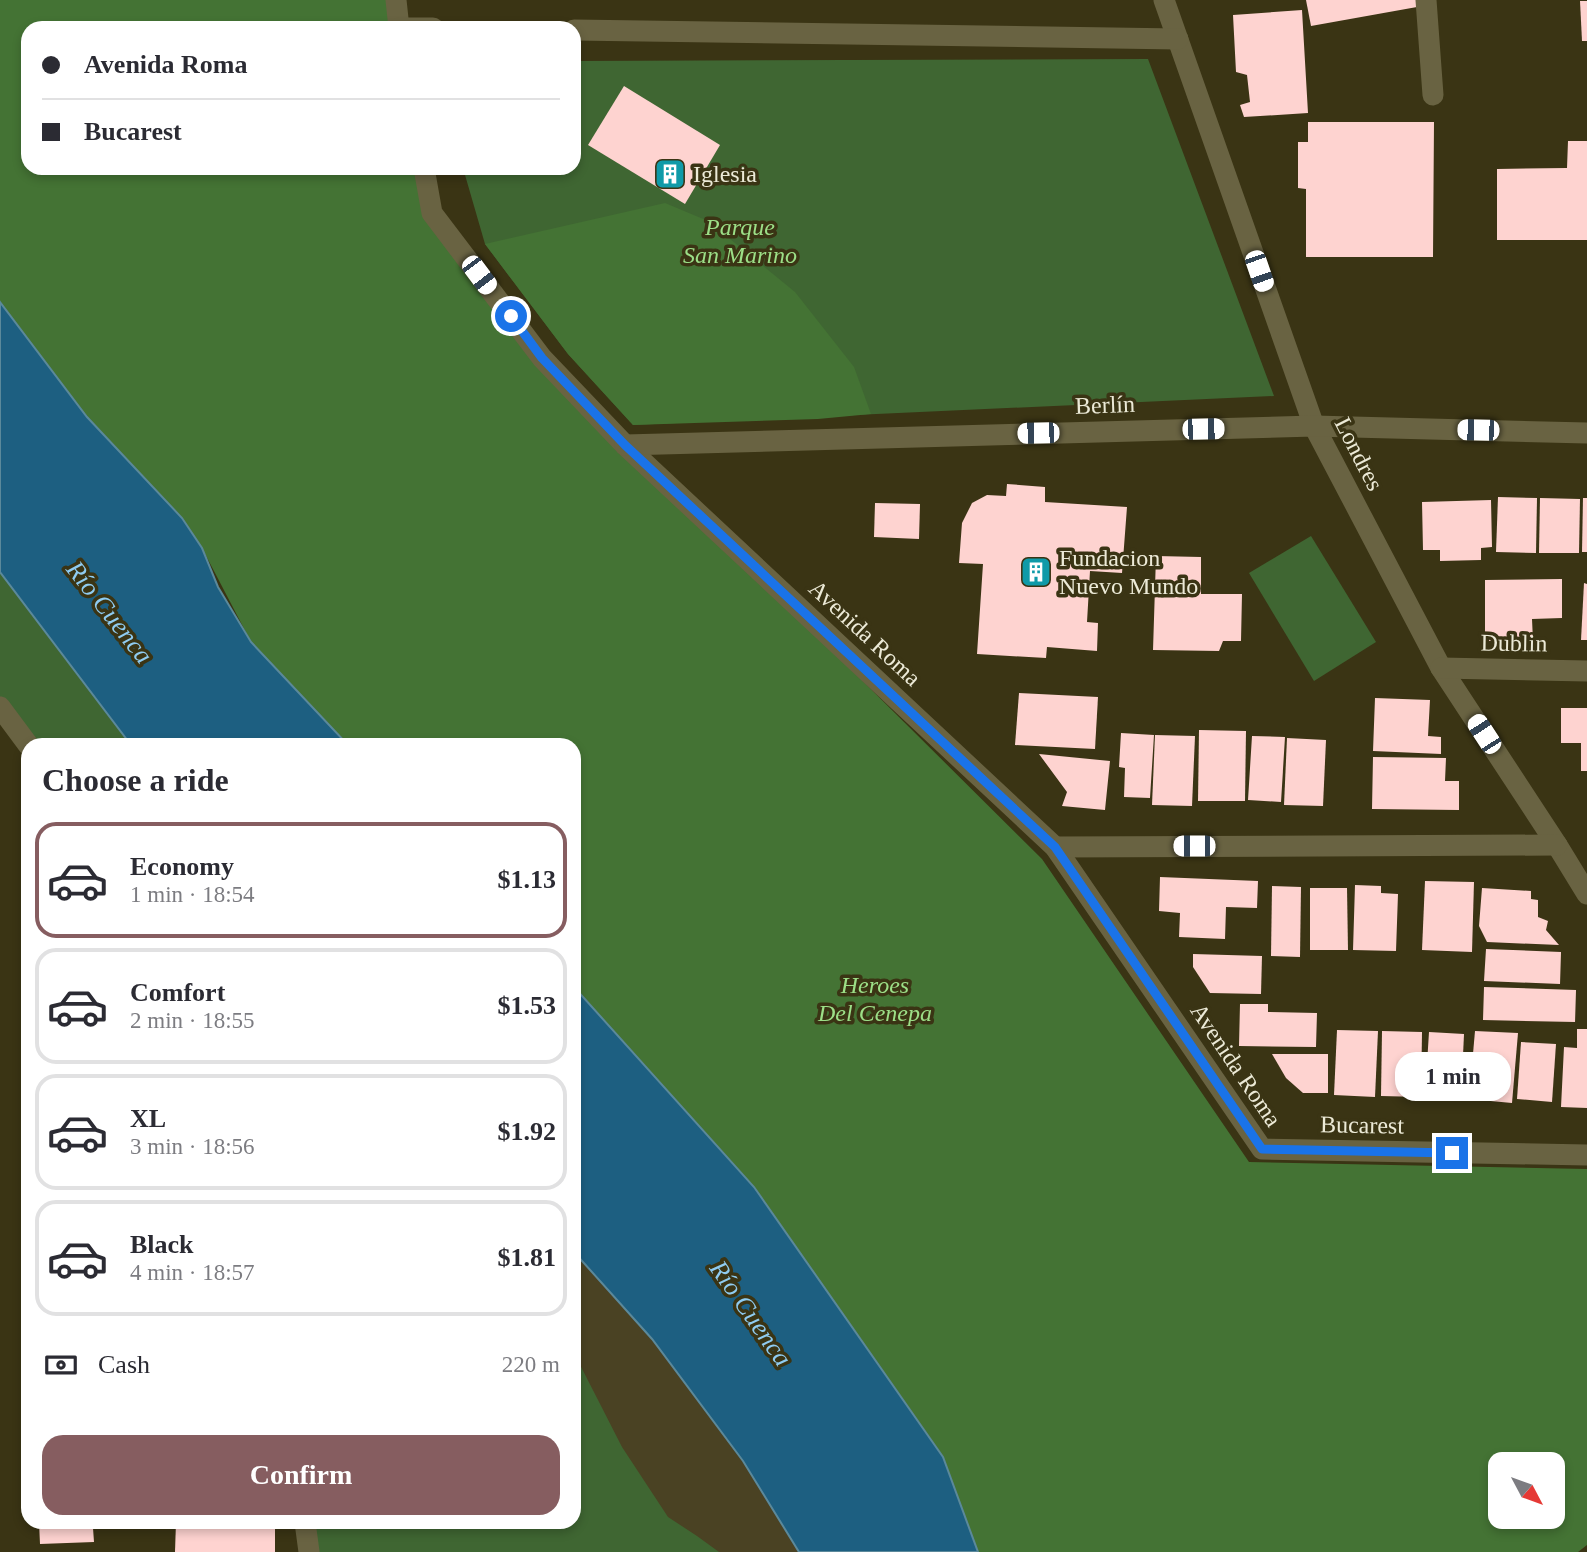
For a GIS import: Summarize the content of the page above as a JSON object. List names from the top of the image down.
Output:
{
  "streets": {
    "street": [
      "Berlín",
      "Londres",
      "Avenida Roma",
      "Dublin",
      "Bucarest"
    ]
  },
  "crossings": [
    ["Berlín", "Londres"],
    ["Berlín", "Avenida Roma"],
    ["Londres", "Dublin"],
    ["Avenida Roma", "Bucarest"]
  ],
  "water": ["Río Cuenca"],
  "parks": ["Parque San Marino", "Heroes Del Cenepa"],
  "places": {
    "building": ["Iglesia", "Fundacion Nuevo Mundo"]
  },
  "north": "bottom right",
  "page": {
    "banner": ["Avenida Roma", "Bucarest"],
    "heading": "Choose a ride",
    "list": [
      {
        "name": "Economy",
        "note": "1 min · 18:54",
        "value": "$1.13"
      },
      {
        "name": "Comfort",
        "note": "2 min · 18:55",
        "value": "$1.53"
      },
      {
        "name": "XL",
        "note": "3 min · 18:56",
        "value": "$1.92"
      },
      {
        "name": "Black",
        "note": "4 min · 18:57",
        "value": "$1.81"
      }
    ],
    "bubble": "1 min",
    "pay": ["Cash", "220 m"],
    "buttons": "Confirm"
  }
}
